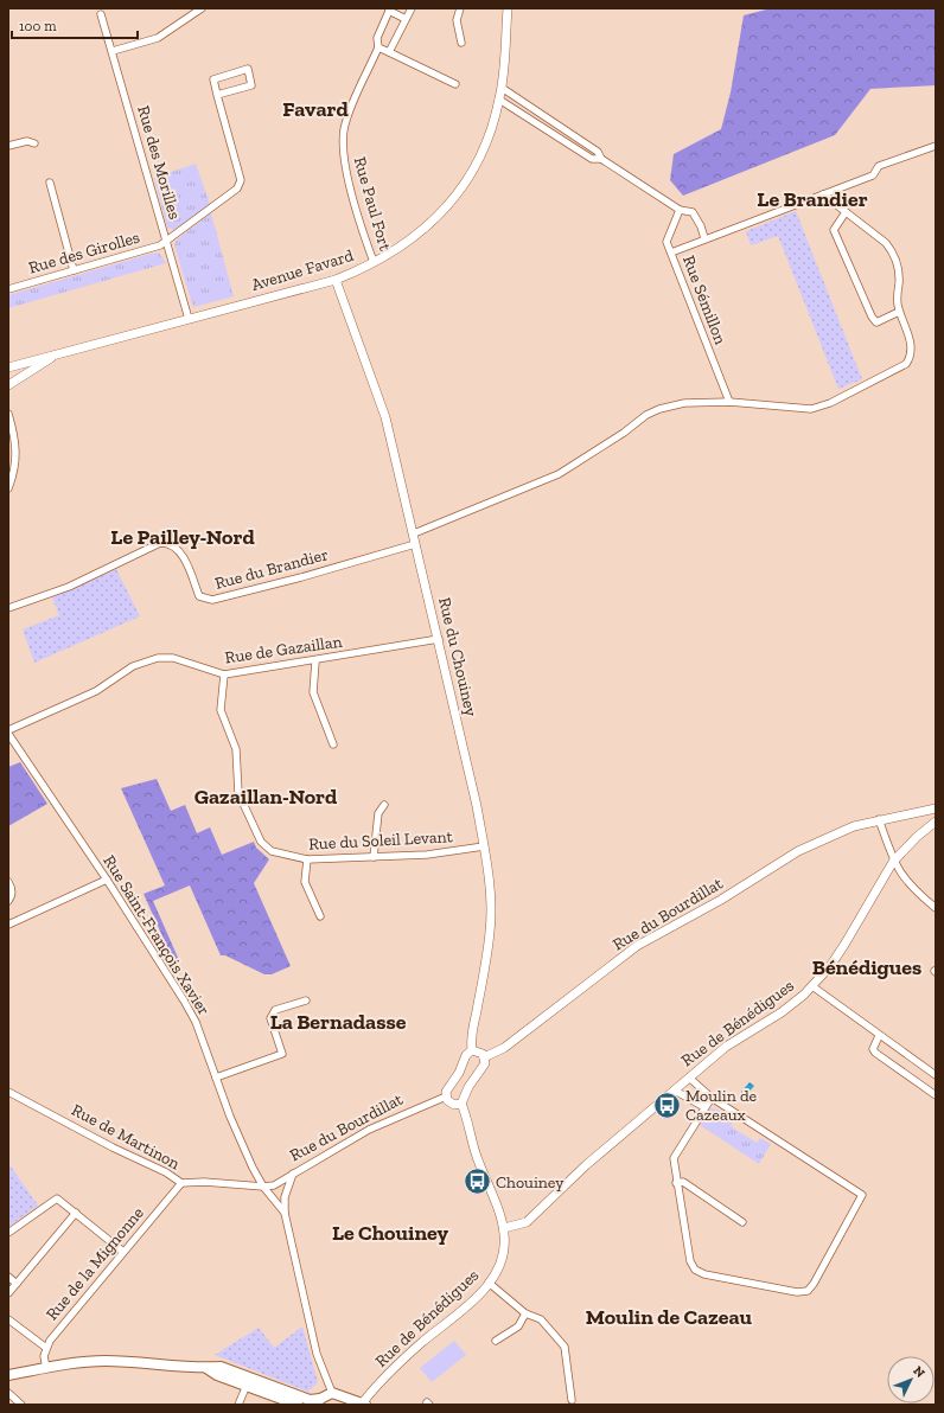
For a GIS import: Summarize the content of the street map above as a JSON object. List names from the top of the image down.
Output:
{
  "streets": {
    "street": [
      "Rue des Morilles",
      "Rue Paul Fort",
      "Rue des Girolles",
      "Avenue Favard",
      "Rue Sémillon",
      "Rue du Brandier",
      "Rue de Gazaillan",
      "Rue du Chouiney",
      "Rue du Soleil Levant",
      "Rue du Bourdillat",
      "Rue Saint-François Xavier",
      "Rue de Bénédigues",
      "Rue de Martinon",
      "Rue de la Mignonne"
    ]
  },
  "crossings": [
    ["Rue des Morilles", "Rue des Girolles"],
    ["Rue des Morilles", "Avenue Favard"],
    ["Rue Paul Fort", "Avenue Favard"],
    ["Avenue Favard", "Rue du Chouiney"],
    ["Rue du Brandier", "Rue du Chouiney"],
    ["Rue de Gazaillan", "Rue du Chouiney"],
    ["Rue de Gazaillan", "Rue du Soleil Levant"],
    ["Rue de Gazaillan", "Rue Saint-François Xavier"],
    ["Rue du Chouiney", "Rue du Soleil Levant"],
    ["Rue du Bourdillat", "Rue Saint-François Xavier"],
    ["Rue du Bourdillat", "Rue de Martinon"],
    ["Rue Saint-François Xavier", "Rue de Martinon"],
    ["Rue de Martinon", "Rue de la Mignonne"]
  ],
  "districts": [
    "Favard",
    "Le Brandier",
    "Le Pailley-Nord",
    "Gazaillan-Nord",
    "Bénédigues",
    "La Bernadasse",
    "Le Chouiney",
    "Moulin de Cazeau"
  ],
  "places": {
    "bus stop": ["Moulin de Cazeaux", "Chouiney"]
  },
  "scale_bar": "100 m",
  "north": "top right"
}
